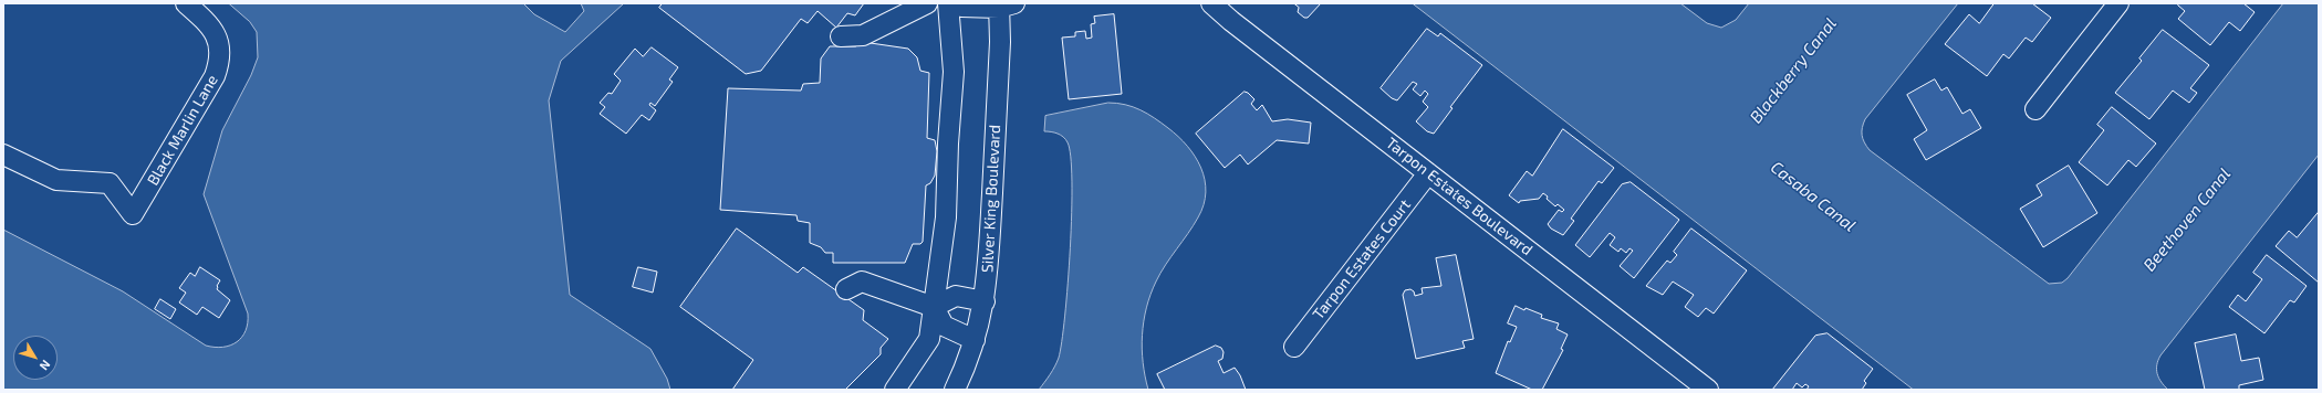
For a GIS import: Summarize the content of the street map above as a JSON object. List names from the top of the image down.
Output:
{
  "streets": {
    "street": [
      "Black Marlin Lane",
      "Tarpon Estates Boulevard",
      "Silver King Boulevard",
      "Tarpon Estates Court"
    ]
  },
  "crossings": [
    ["Tarpon Estates Boulevard", "Tarpon Estates Court"]
  ],
  "water": ["Blackberry Canal", "Casaba Canal", "Beethoven Canal"],
  "north": "bottom right"
}
